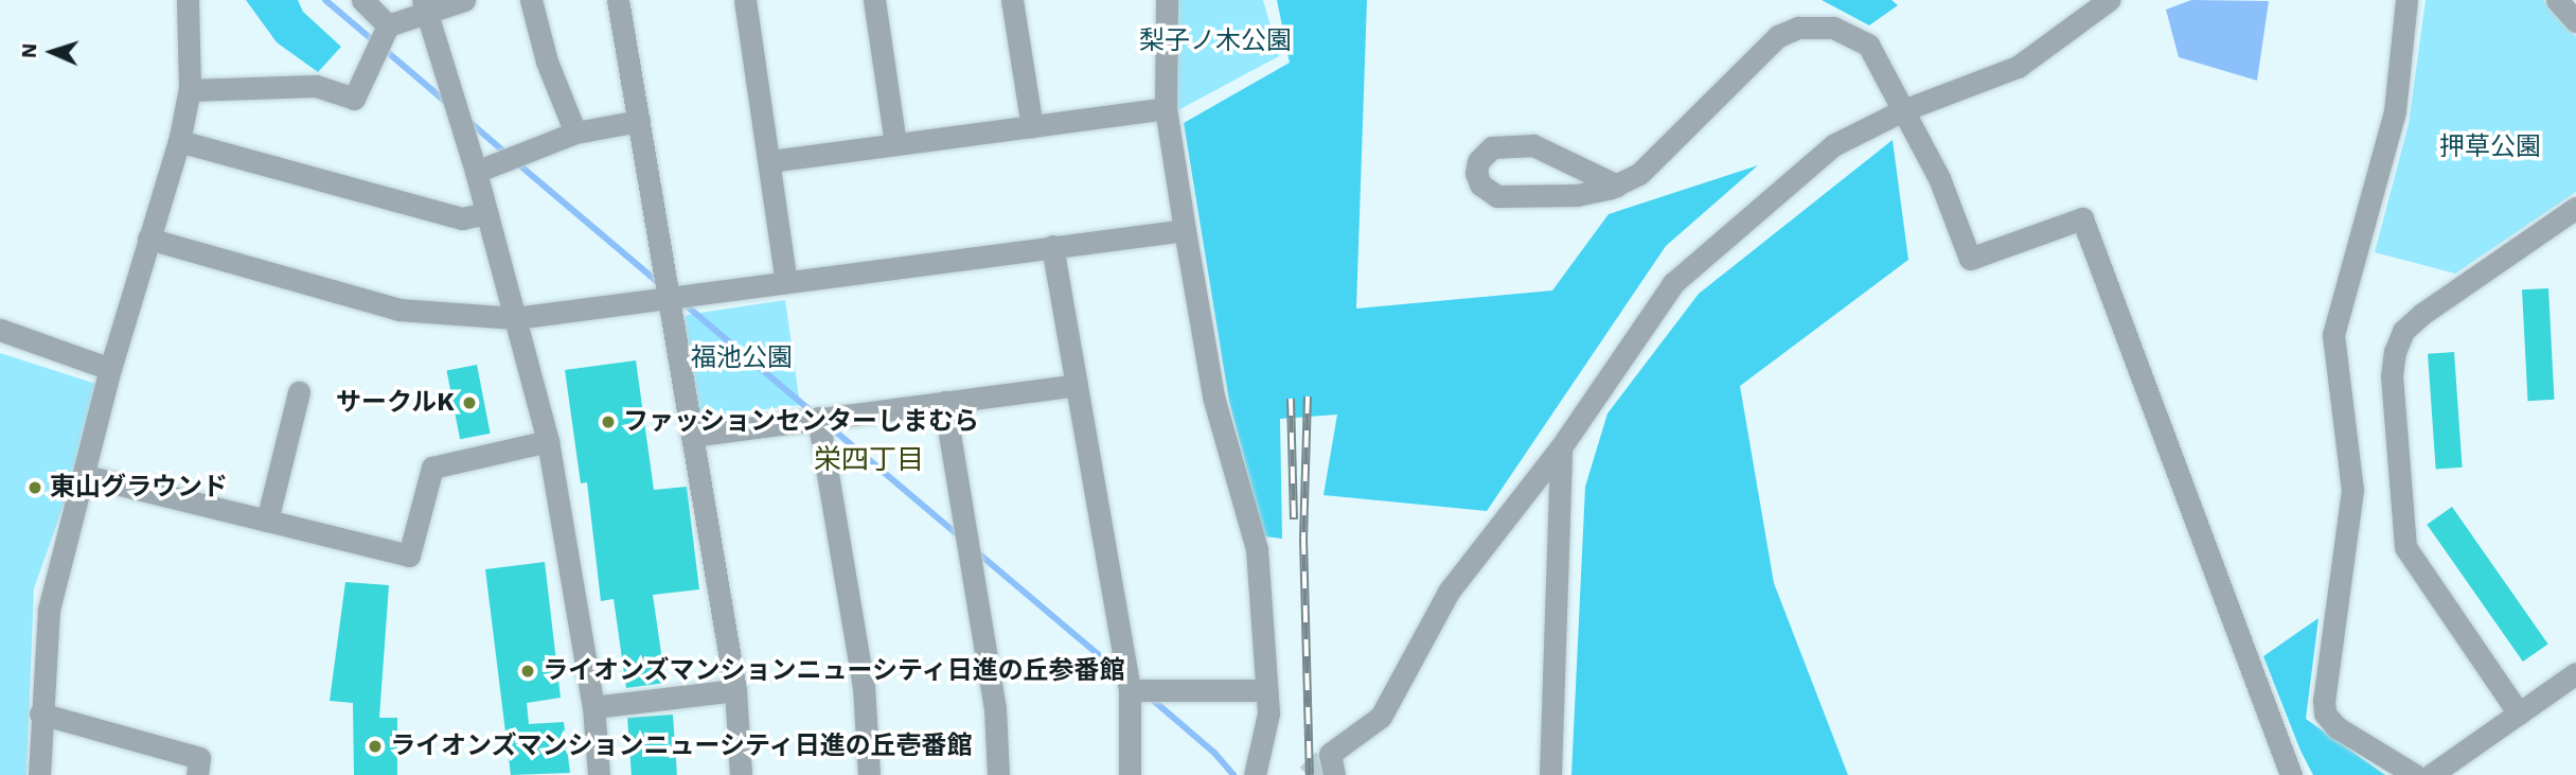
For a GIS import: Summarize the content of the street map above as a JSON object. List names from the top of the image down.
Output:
{
  "districts": ["栄四丁目"],
  "parks": ["梨子ノ木公園", "押草公園", "福池公園"],
  "places": [
    "サークルK",
    "ファッションセンターしまむら",
    "東山グラウンド",
    "ライオンズマンションニューシティ日進の丘参番館",
    "ライオンズマンションニューシティ日進の丘壱番館"
  ],
  "north": "left"
}
